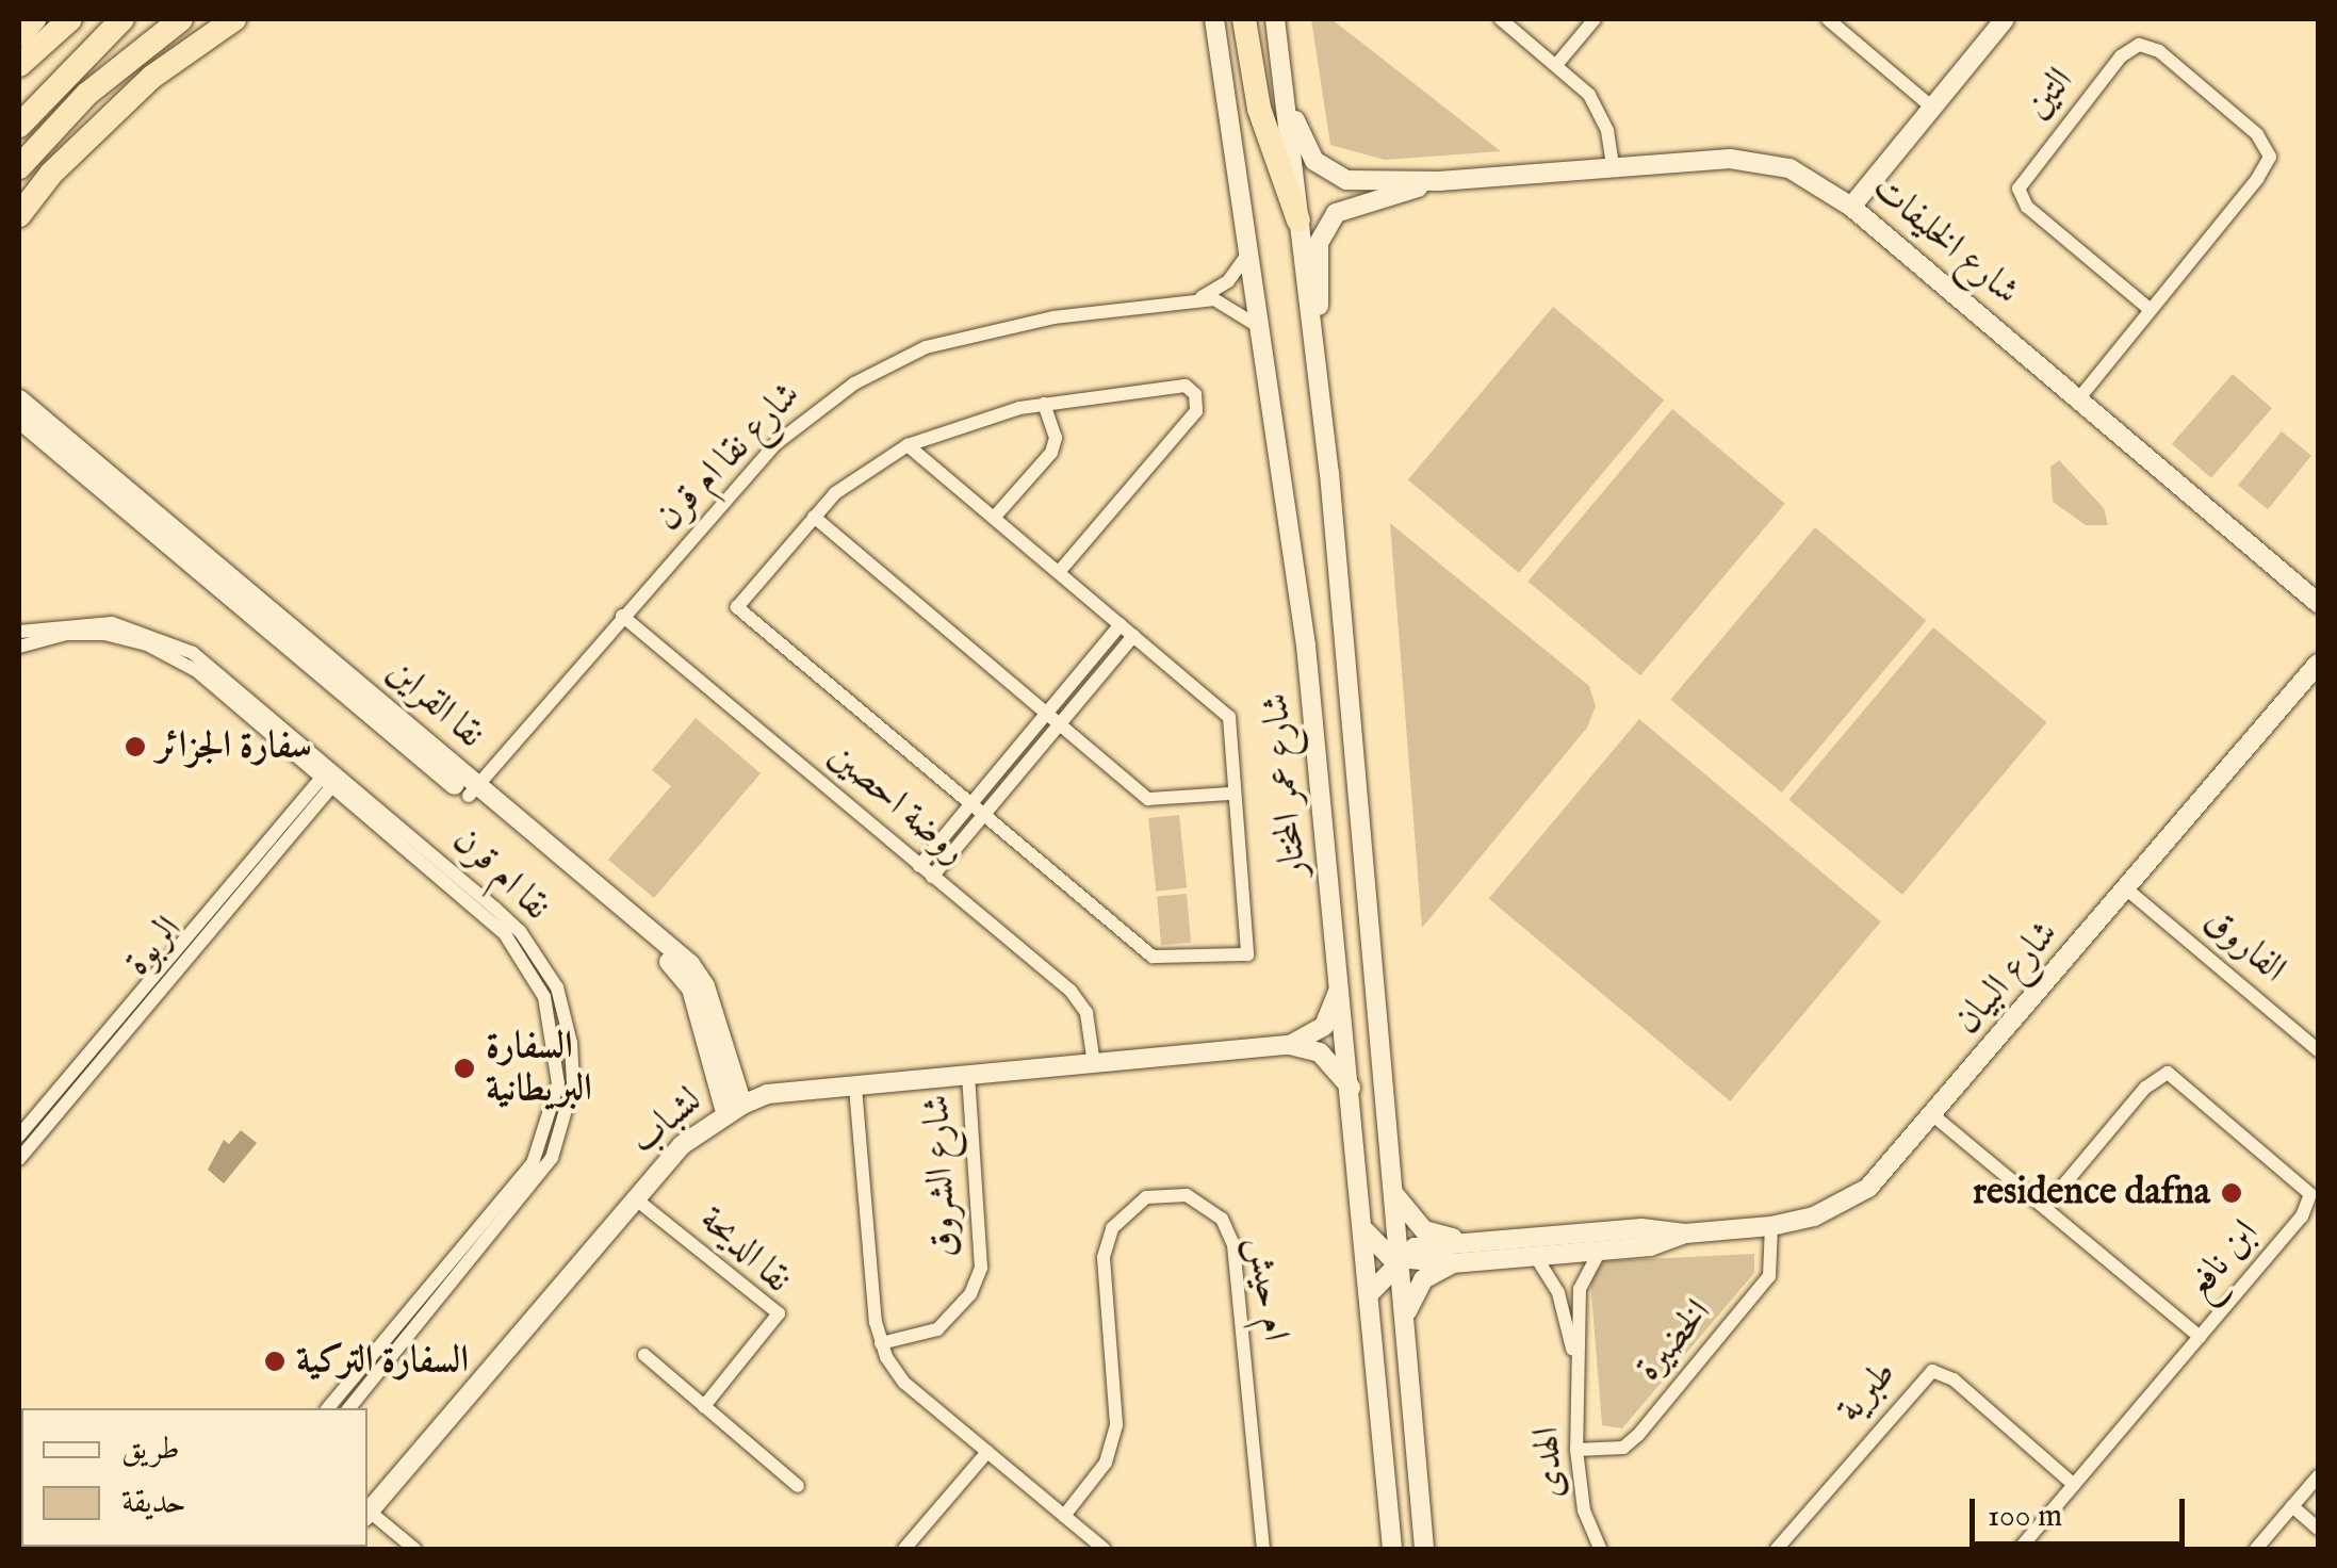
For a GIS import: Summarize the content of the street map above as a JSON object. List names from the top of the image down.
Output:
{
  "streets": {
    "street": [
      "التين",
      "شارع الخليفات",
      "شارع نقا ام قرن",
      "نقا القراين",
      "شارع عمر المختار",
      "روضة احصين",
      "نقا ام قرن",
      "الفاروق",
      "الربوة",
      "شارع البيان",
      "لشباب",
      "شارع الشروق",
      "نقا الديحة",
      "ابن نافع",
      "ام حيش",
      "الخضيرة",
      "طبرية",
      "الهدى"
    ]
  },
  "crossings": [
    ["التين", "شارع الخليفات"],
    ["شارع الخليفات", "شارع عمر المختار"],
    ["شارع نقا ام قرن", "نقا القراين"],
    ["شارع نقا ام قرن", "شارع عمر المختار"],
    ["شارع نقا ام قرن", "روضة احصين"],
    ["نقا القراين", "لشباب"],
    ["شارع عمر المختار", "شارع البيان"],
    ["روضة احصين", "لشباب"],
    ["نقا ام قرن", "الربوة"],
    ["الفاروق", "شارع البيان"],
    ["شارع البيان", "الخضيرة"],
    ["شارع البيان", "الهدى"],
    ["لشباب", "شارع الشروق"],
    ["لشباب", "نقا الديحة"],
    ["شارع الشروق", "ام حيش"],
    ["ابن نافع", "طبرية"],
    ["الخضيرة", "الهدى"]
  ],
  "places": [
    "سفارة الجزائر",
    "السفارة البريطانية",
    "residence dafna",
    "السفارة التركية"
  ],
  "legend": ["طريق", "حديقة"],
  "scale_bar": "100 m"
}
